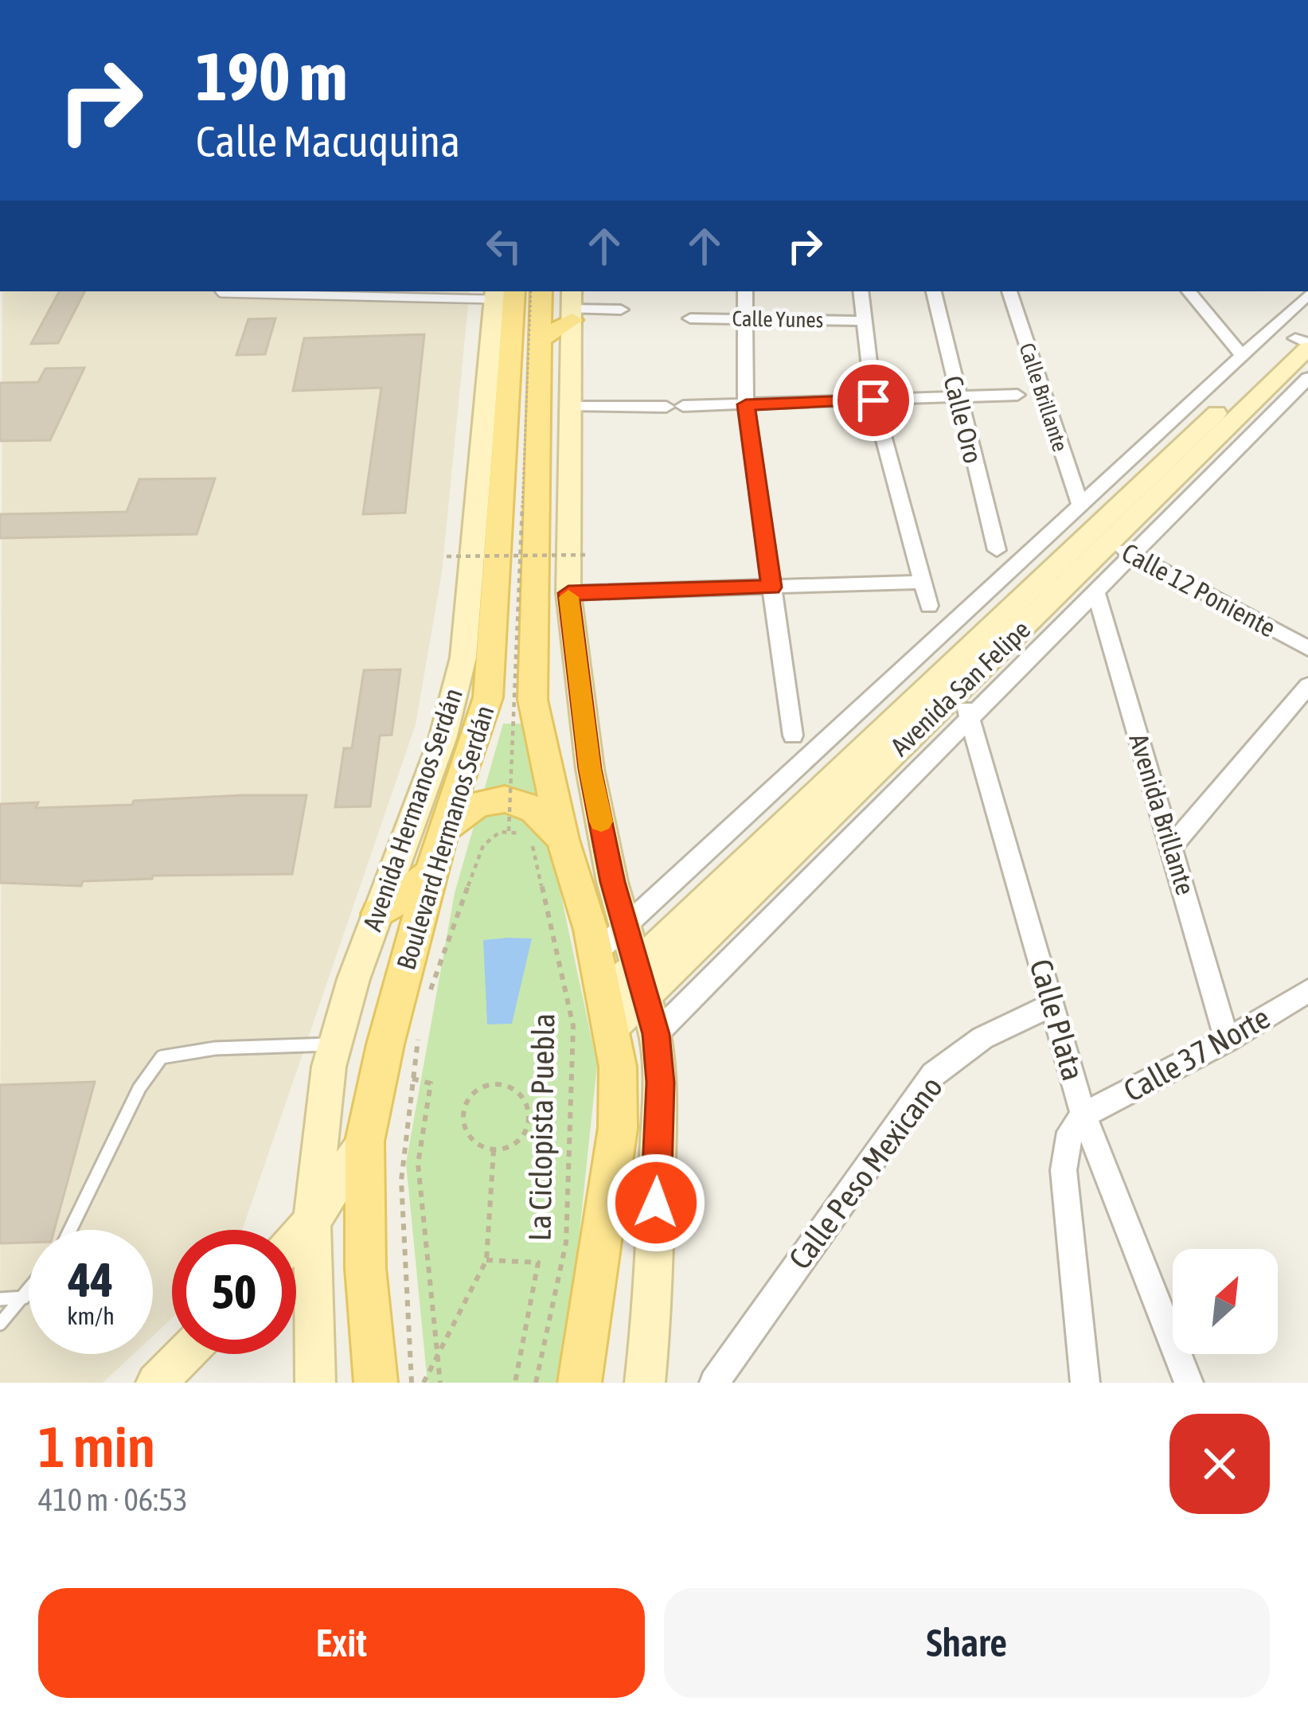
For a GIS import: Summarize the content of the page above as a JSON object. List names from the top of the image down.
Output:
{
  "streets": {
    "main road": ["Avenida San Felipe", "Avenida Hermanos Serdán", "Boulevard Hermanos Serdán"],
    "street": [
      "Calle Yunes",
      "Calle Brillante",
      "Calle Oro",
      "Calle 12 Poniente",
      "Avenida Brillante",
      "Calle Plata",
      "Calle 37 Norte",
      "Calle Peso Mexicano"
    ],
    "path": ["La Ciclopista Puebla"]
  },
  "crossings": [
    ["Calle Brillante", "Avenida San Felipe"],
    ["Calle 12 Poniente", "Avenida San Felipe"],
    ["Avenida San Felipe", "Avenida Brillante"],
    ["Avenida San Felipe", "Boulevard Hermanos Serdán"],
    ["Avenida San Felipe", "Calle Plata"],
    ["Avenida Hermanos Serdán", "Boulevard Hermanos Serdán"],
    ["Avenida Brillante", "Calle 37 Norte"],
    ["Calle Plata", "Calle 37 Norte"],
    ["Calle Plata", "Calle Peso Mexicano"]
  ],
  "north": "top right",
  "page": {
    "turn": ["190 m", "Calle Macuquina"],
    "speed": "44 km/h",
    "limit": "50",
    "heading": ["1 min", "410 m · 06:53"],
    "buttons": ["Exit", "Share"]
  }
}
